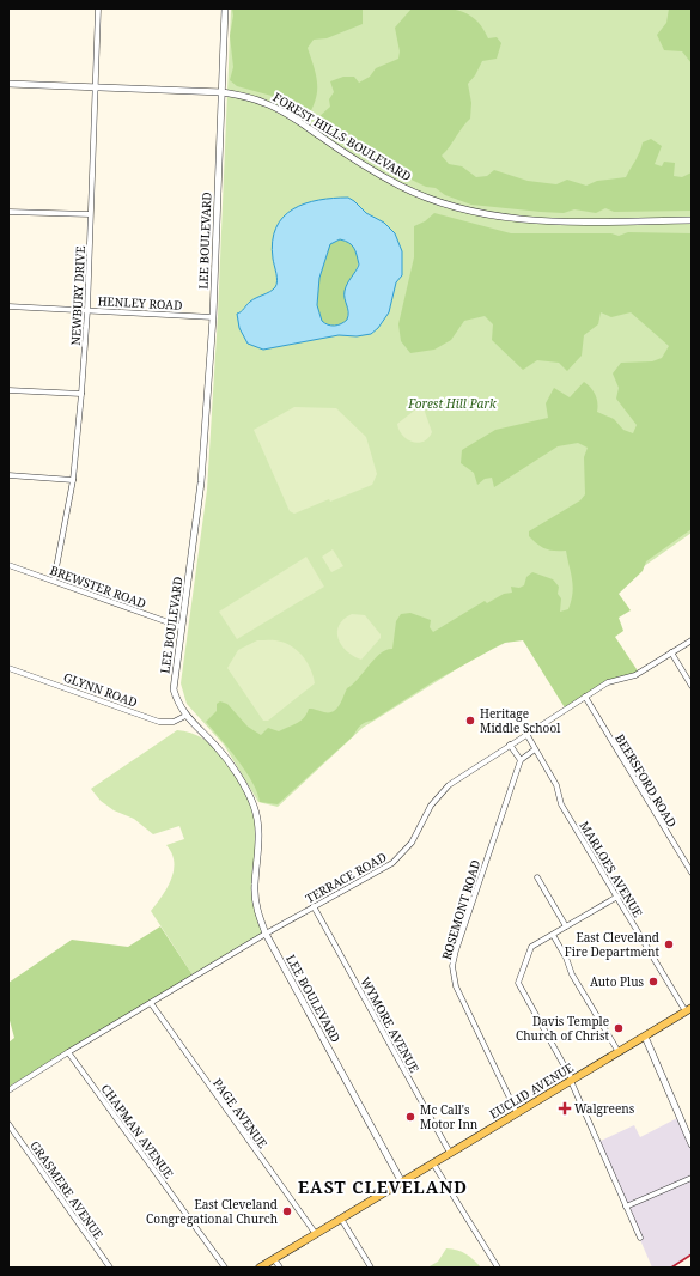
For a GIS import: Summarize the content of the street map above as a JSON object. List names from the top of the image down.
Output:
{
  "streets": {
    "main road": ["EUCLID AVENUE"],
    "street": [
      "FOREST HILLS BOULEVARD",
      "LEE BOULEVARD",
      "NEWBURY DRIVE",
      "HENLEY ROAD",
      "BREWSTER ROAD",
      "GLYNN ROAD",
      "BEERSFORD ROAD",
      "MARLOES AVENUE",
      "TERRACE ROAD",
      "ROSEMONT ROAD",
      "WYMORE AVENUE",
      "PAGE AVENUE",
      "CHAPMAN AVENUE",
      "GRASMERE AVENUE"
    ]
  },
  "crossings": [
    ["FOREST HILLS BOULEVARD", "LEE BOULEVARD"],
    ["FOREST HILLS BOULEVARD", "NEWBURY DRIVE"],
    ["LEE BOULEVARD", "HENLEY ROAD"],
    ["LEE BOULEVARD", "BREWSTER ROAD"],
    ["LEE BOULEVARD", "GLYNN ROAD"],
    ["LEE BOULEVARD", "TERRACE ROAD"],
    ["LEE BOULEVARD", "EUCLID AVENUE"],
    ["NEWBURY DRIVE", "HENLEY ROAD"],
    ["NEWBURY DRIVE", "BREWSTER ROAD"],
    ["BEERSFORD ROAD", "TERRACE ROAD"],
    ["MARLOES AVENUE", "TERRACE ROAD"],
    ["MARLOES AVENUE", "EUCLID AVENUE"],
    ["TERRACE ROAD", "WYMORE AVENUE"],
    ["TERRACE ROAD", "PAGE AVENUE"],
    ["TERRACE ROAD", "CHAPMAN AVENUE"],
    ["ROSEMONT ROAD", "EUCLID AVENUE"],
    ["WYMORE AVENUE", "EUCLID AVENUE"],
    ["EUCLID AVENUE", "PAGE AVENUE"]
  ],
  "districts": ["EAST CLEVELAND"],
  "parks": ["Forest Hill Park"],
  "places": {
    "other": [
      "Heritage Middle School",
      "East Cleveland Fire Department",
      "Auto Plus",
      "Davis Temple Church of Christ",
      "Mc Call's Motor Inn",
      "East Cleveland Congregational Church"
    ],
    "health": ["Walgreens"]
  }
}
